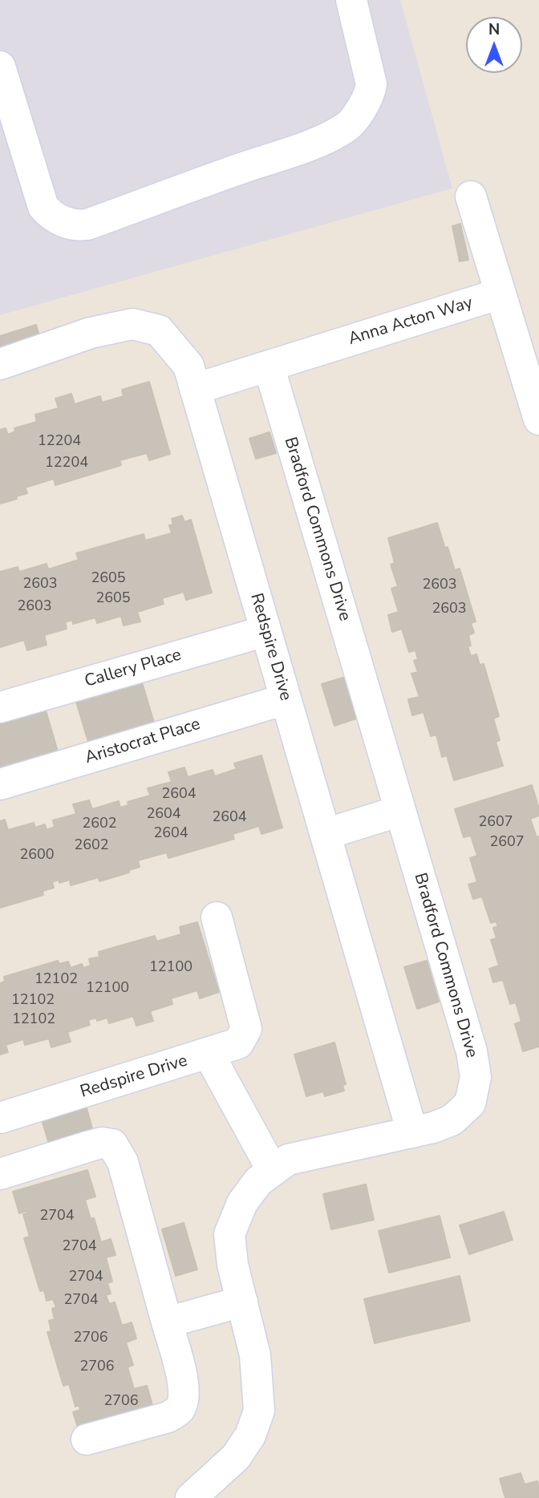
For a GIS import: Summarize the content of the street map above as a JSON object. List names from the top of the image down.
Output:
{
  "streets": {
    "street": [
      "Anna Acton Way",
      "Bradford Commons Drive",
      "Redspire Drive",
      "Callery Place",
      "Aristocrat Place"
    ]
  },
  "crossings": [
    ["Anna Acton Way", "Bradford Commons Drive"],
    ["Anna Acton Way", "Redspire Drive"],
    ["Bradford Commons Drive", "Redspire Drive"],
    ["Redspire Drive", "Callery Place"],
    ["Redspire Drive", "Aristocrat Place"]
  ],
  "house_numbers": [
    "12204",
    "12204",
    "2605",
    "2603",
    "2603",
    "2605",
    "2603",
    "2603",
    "2604",
    "2604",
    "2604",
    "2607",
    "2602",
    "2604",
    "2607",
    "2602",
    "2600",
    "12100",
    "12102",
    "12100",
    "12102",
    "12102",
    "2704",
    "2704",
    "2704",
    "2704",
    "2706",
    "2706",
    "2706"
  ],
  "north": "top"
}
